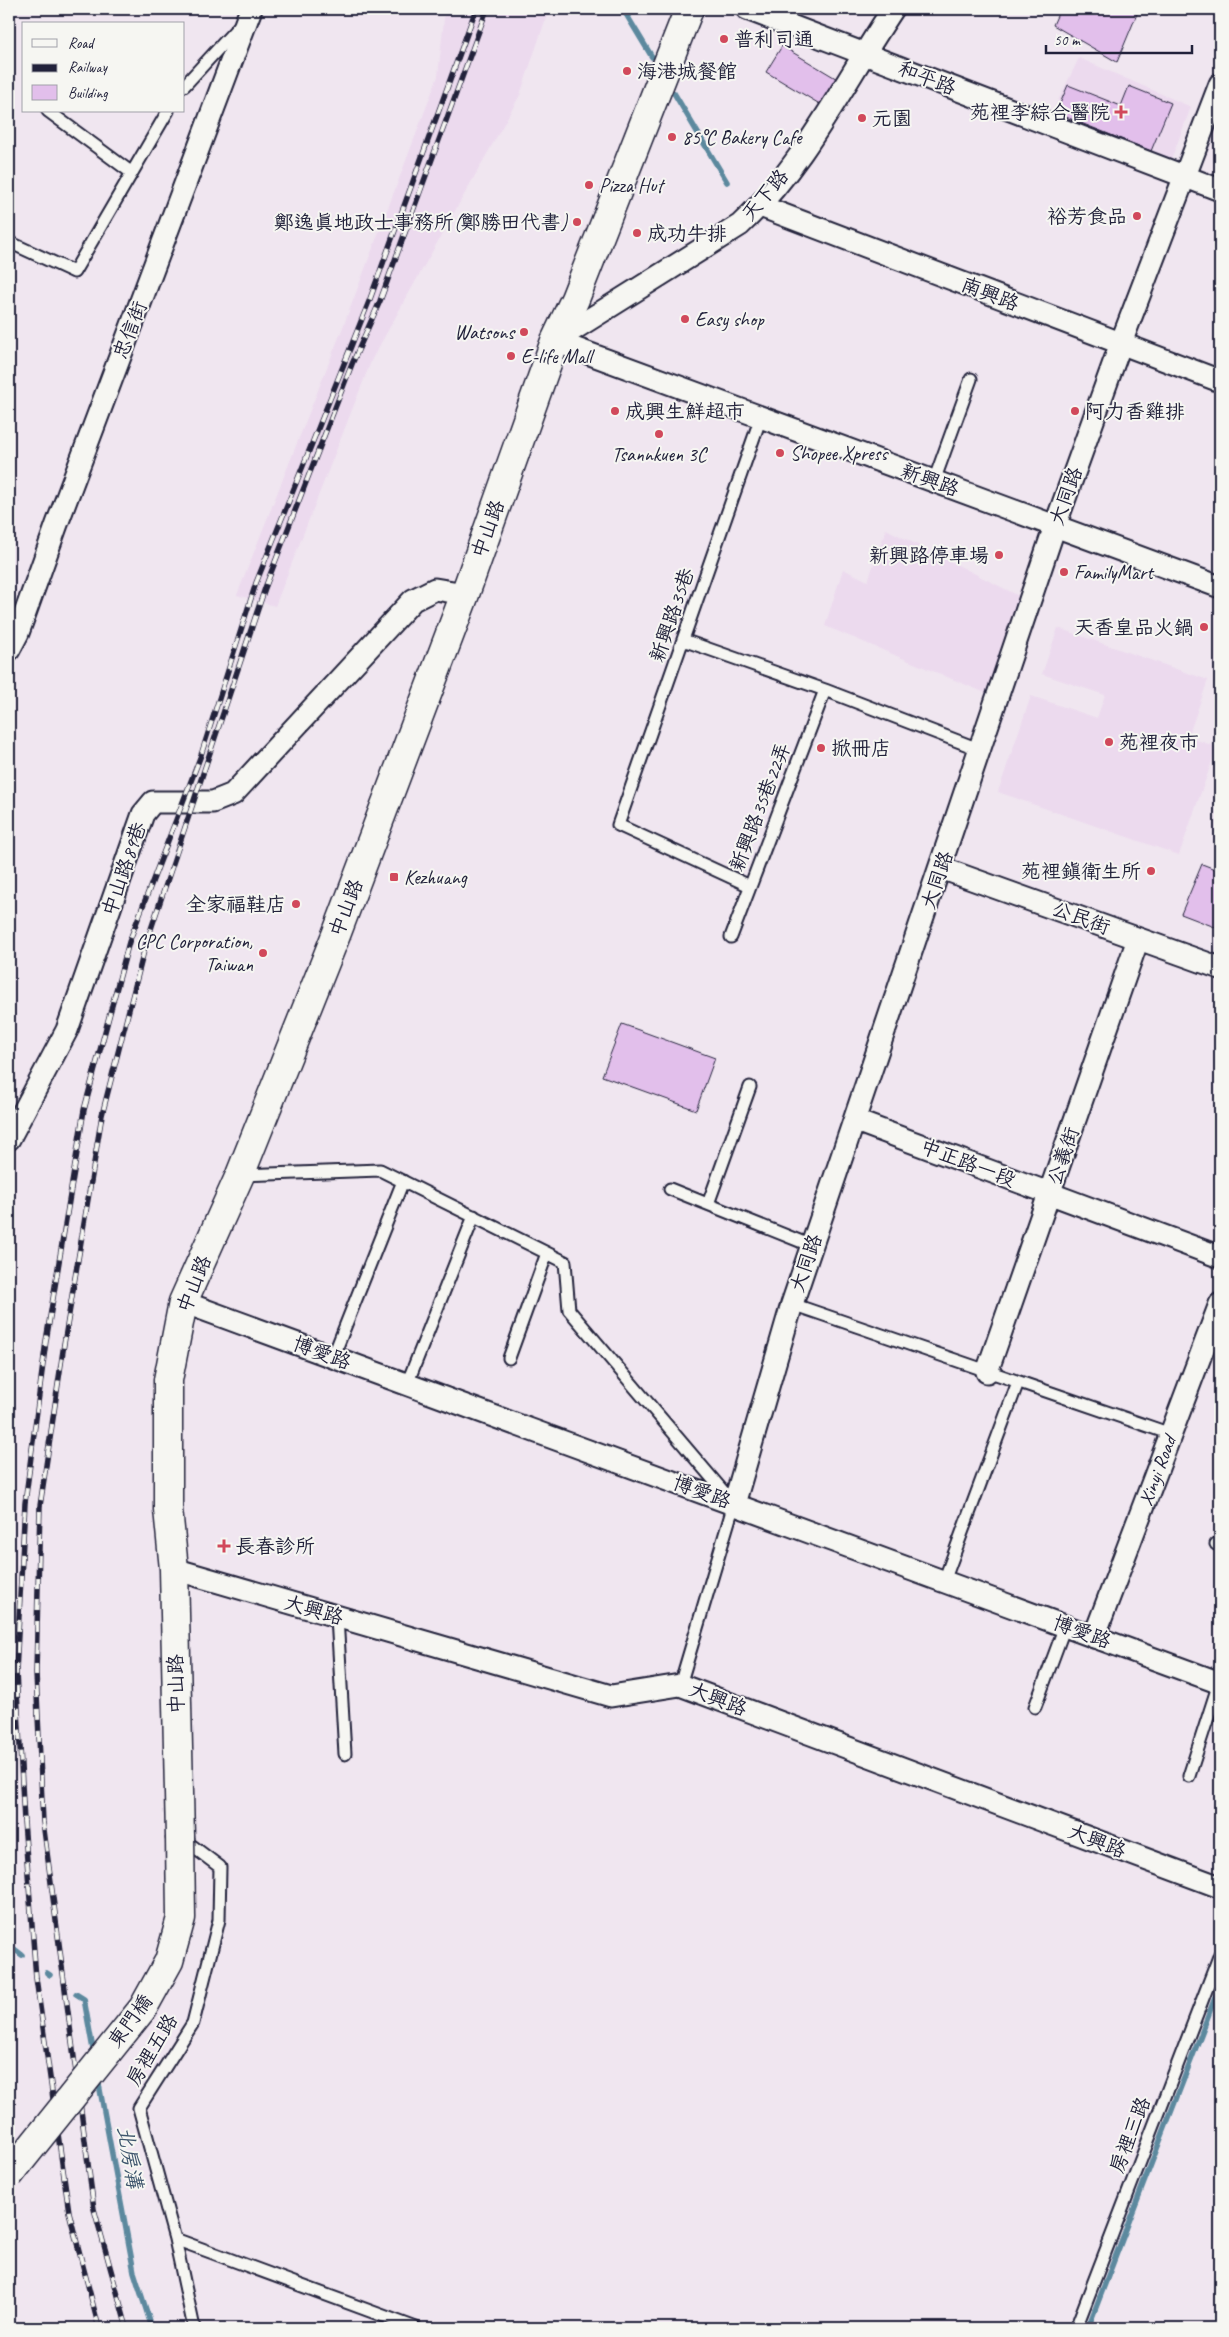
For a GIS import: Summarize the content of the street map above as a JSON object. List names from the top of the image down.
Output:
{
  "streets": {
    "street": [
      "和平路",
      "天下路",
      "南興路",
      "忠信街",
      "新興路",
      "大同路",
      "中山路",
      "中山路89巷",
      "公民街",
      "公義街",
      "中正路一段",
      "博愛路",
      "Xinyi Road",
      "大興路",
      "東門橋"
    ],
    "lane": [
      "新興路35巷",
      "新興路35巷22弄",
      "房裡五路",
      "房裡三路"
    ]
  },
  "crossings": [
    ["和平路", "天下路"],
    ["和平路", "大同路"],
    ["天下路", "南興路"],
    ["天下路", "新興路"],
    ["天下路", "中山路"],
    ["南興路", "大同路"],
    ["新興路", "大同路"],
    ["新興路", "中山路"],
    ["新興路", "新興路35巷"],
    ["大同路", "公民街"],
    ["大同路", "中正路一段"],
    ["大同路", "博愛路"],
    ["大同路", "大興路"],
    ["中山路", "中山路89巷"],
    ["中山路", "博愛路"],
    ["中山路", "大興路"],
    ["中山路", "東門橋"],
    ["中山路", "房裡五路"],
    ["新興路35巷", "新興路35巷22弄"],
    ["公民街", "公義街"],
    ["公義街", "中正路一段"],
    ["博愛路", "Xinyi Road"],
    ["東門橋", "房裡五路"]
  ],
  "water": ["北房溝"],
  "places": {
    "other": [
      "普利司通",
      "海港城餐館",
      "元園",
      "85°C Bakery Cafe",
      "Pizza Hut",
      "裕芳食品",
      "鄭逸真地政士事務所(鄭勝田代書)",
      "成功牛排",
      "Easy shop",
      "Watsons",
      "E-life Mall",
      "成興生鮮超市",
      "阿力香雞排",
      "Tsannkuen 3C",
      "Shopee Xpress",
      "新興路停車場",
      "FamilyMart",
      "天香皇品火鍋",
      "苑裡夜市",
      "掀冊店",
      "苑裡鎮衛生所",
      "全家福鞋店",
      "CPC Corporation, Taiwan"
    ],
    "health": ["苑裡李綜合醫院", "長春診所"],
    "transit": ["Kezhuang"]
  },
  "legend": ["Road", "Railway", "Building"],
  "scale_bar": "50 m"
}
